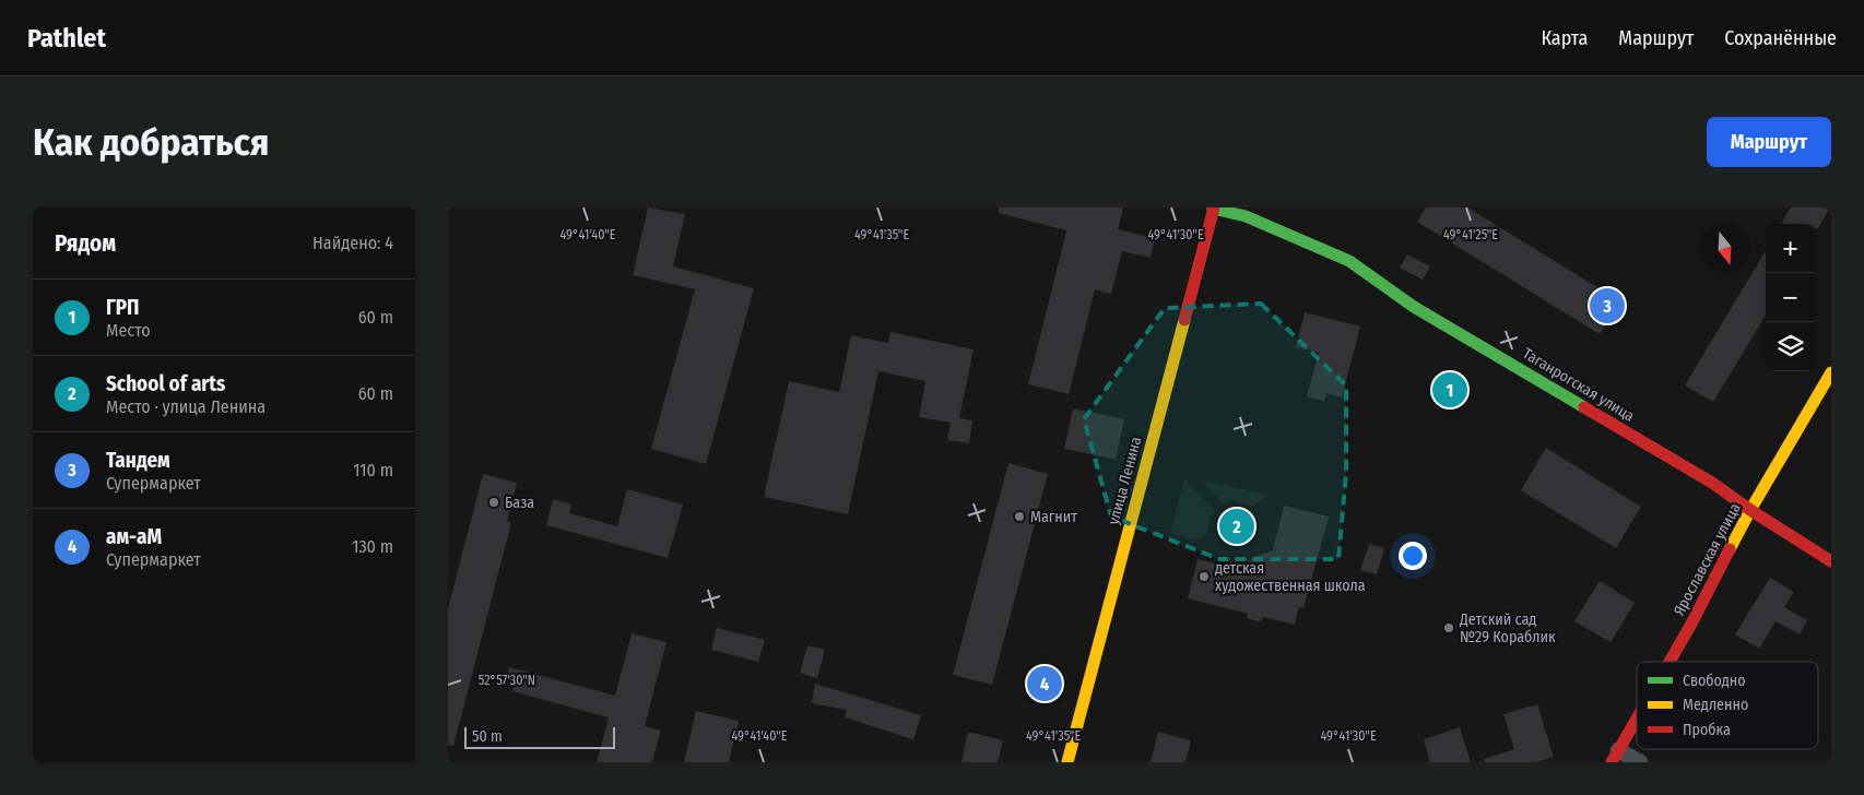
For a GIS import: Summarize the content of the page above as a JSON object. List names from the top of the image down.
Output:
{
  "streets": {
    "street": ["Таганрогская улица", "улица Ленина", "Ярославская улица"]
  },
  "crossings": [
    ["Таганрогская улица", "улица Ленина"],
    ["Таганрогская улица", "Ярославская улица"]
  ],
  "places": [
    "База",
    "Магнит",
    "детская художественная школа",
    "Детский сад №29 Кораблик"
  ],
  "legend": ["Свободно", "Медленно", "Пробка"],
  "scale_bar": "50 m",
  "north": "bottom",
  "page": {
    "header": "Pathlet",
    "nav": ["Карта", "Маршрут", "Сохранённые"],
    "buttons": "Маршрут",
    "title": "Как добраться",
    "heading": ["Рядом", "Найдено: 4"],
    "map_buttons": ["+", "−"],
    "list": [
      {
        "mark": "1",
        "name": "ГРП",
        "note": "Место",
        "value": "60 m"
      },
      {
        "mark": "2",
        "name": "School of arts",
        "note": "Место · улица Ленина",
        "value": "60 m"
      },
      {
        "mark": "3",
        "name": "Тандем",
        "note": "Супермаркет",
        "value": "110 m"
      },
      {
        "mark": "4",
        "name": "ам-аМ",
        "note": "Супермаркет",
        "value": "130 m"
      }
    ],
    "pins": [
      "3",
      "1",
      "2",
      "4"
    ],
    "scale": "50 m"
  },
  "coordinates": [
    "49°41'40\"E",
    "49°41'35\"E",
    "49°41'30\"E",
    "49°41'25\"E",
    "52°57'30\"N"
  ]
}
